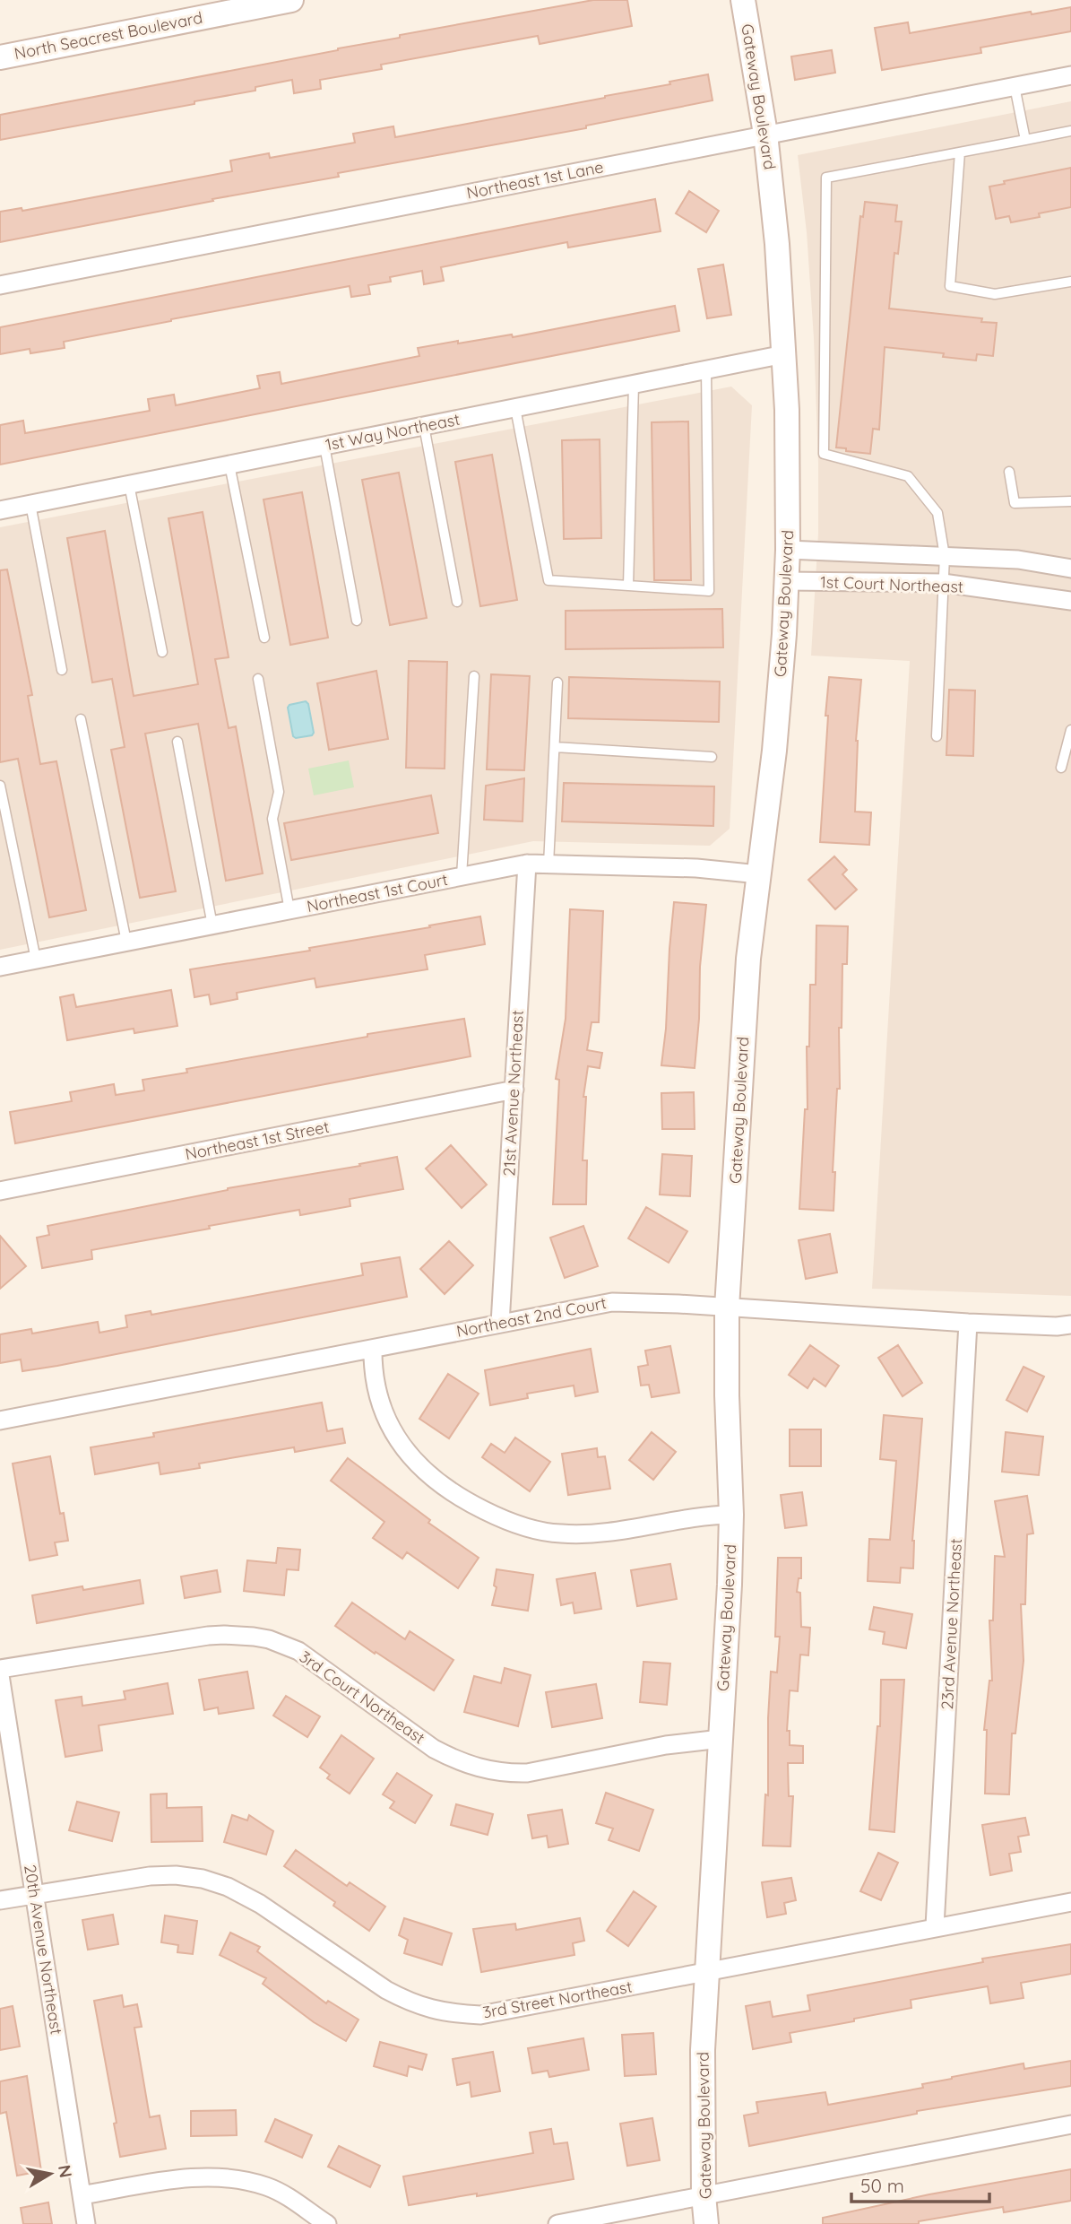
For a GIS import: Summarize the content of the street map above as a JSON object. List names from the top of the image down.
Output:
{
  "streets": {
    "main road": ["North Seacrest Boulevard", "Gateway Boulevard"],
    "street": [
      "Northeast 1st Lane",
      "1st Way Northeast",
      "1st Court Northeast",
      "Northeast 1st Court",
      "21st Avenue Northeast",
      "Northeast 1st Street",
      "Northeast 2nd Court",
      "23rd Avenue Northeast",
      "3rd Court Northeast",
      "20th Avenue Northeast",
      "3rd Street Northeast"
    ]
  },
  "crossings": [
    ["Gateway Boulevard", "Northeast 1st Lane"],
    ["Gateway Boulevard", "1st Way Northeast"],
    ["Gateway Boulevard", "1st Court Northeast"],
    ["Gateway Boulevard", "Northeast 1st Court"],
    ["Gateway Boulevard", "Northeast 2nd Court"],
    ["Gateway Boulevard", "3rd Court Northeast"],
    ["Gateway Boulevard", "3rd Street Northeast"],
    ["Northeast 1st Court", "21st Avenue Northeast"],
    ["21st Avenue Northeast", "Northeast 1st Street"],
    ["21st Avenue Northeast", "Northeast 2nd Court"],
    ["Northeast 2nd Court", "23rd Avenue Northeast"],
    ["23rd Avenue Northeast", "3rd Street Northeast"],
    ["20th Avenue Northeast", "3rd Street Northeast"]
  ],
  "scale_bar": "50 m",
  "north": "right"
}
